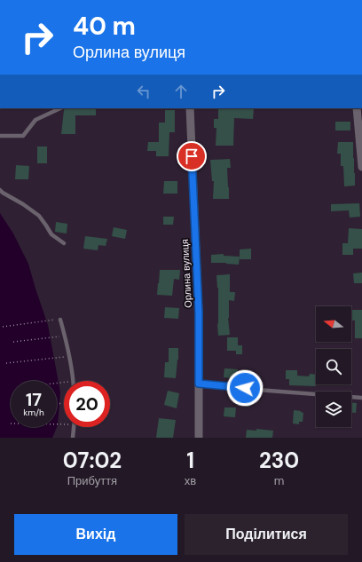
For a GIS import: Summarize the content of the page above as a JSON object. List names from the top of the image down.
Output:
{
  "streets": {
    "street": ["Орлина вулиця"]
  },
  "north": "left",
  "page": {
    "turn": ["40 m", "Орлина вулиця"],
    "speed": "17 km/h",
    "limit": "20",
    "eta": [
      "07:02",
      "Прибуття",
      "1",
      "хв",
      "230",
      "m"
    ],
    "buttons": ["Вихід", "Поділитися"]
  }
}
